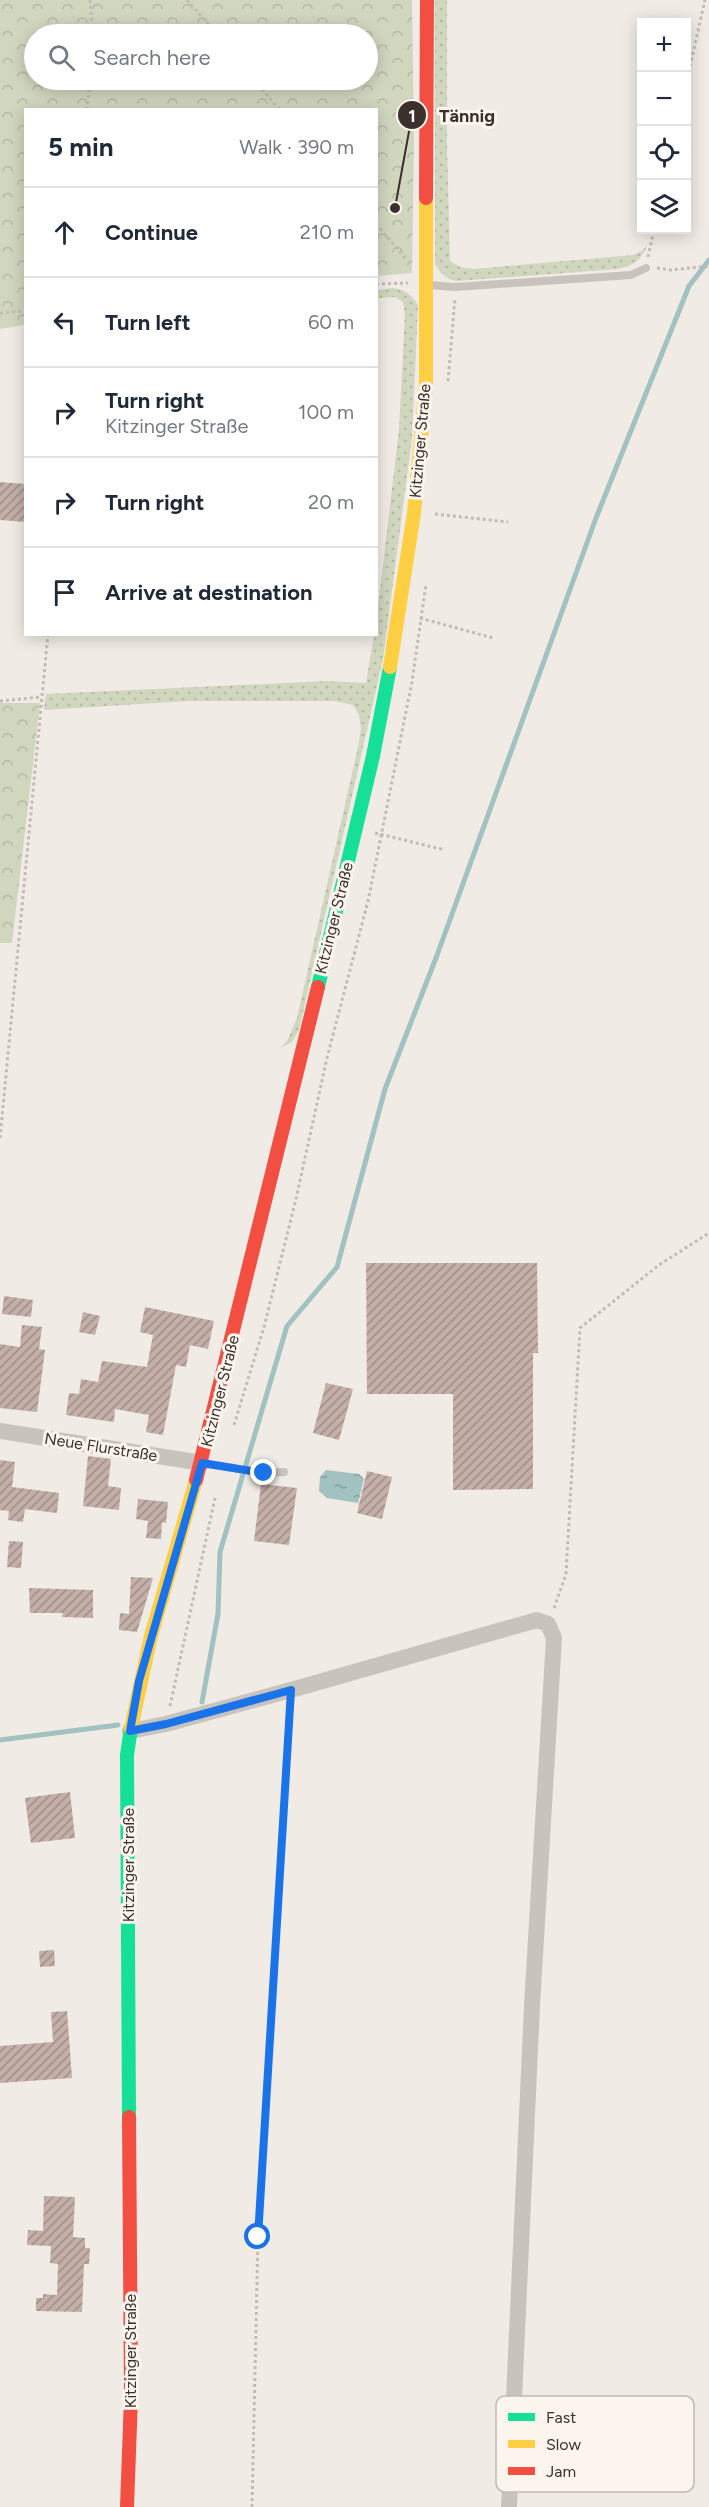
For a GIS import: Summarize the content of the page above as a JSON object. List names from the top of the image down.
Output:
{
  "streets": {
    "street": ["Kitzinger Straße", "Neue Flurstraße"]
  },
  "crossings": [
    ["Kitzinger Straße", "Neue Flurstraße"]
  ],
  "places": ["Tännig"],
  "legend": ["Fast", "Slow", "Jam"],
  "page": {
    "map_buttons": ["+", "−"],
    "search": "Search here",
    "heading": ["5 min", "Walk · 390 m"],
    "list": [
      ["Continue", "210 m"],
      ["Turn left", "60 m"],
      ["Turn right", "Kitzinger Straße", "100 m"],
      ["Turn right", "20 m"],
      "Arrive at destination"
    ]
  }
}
